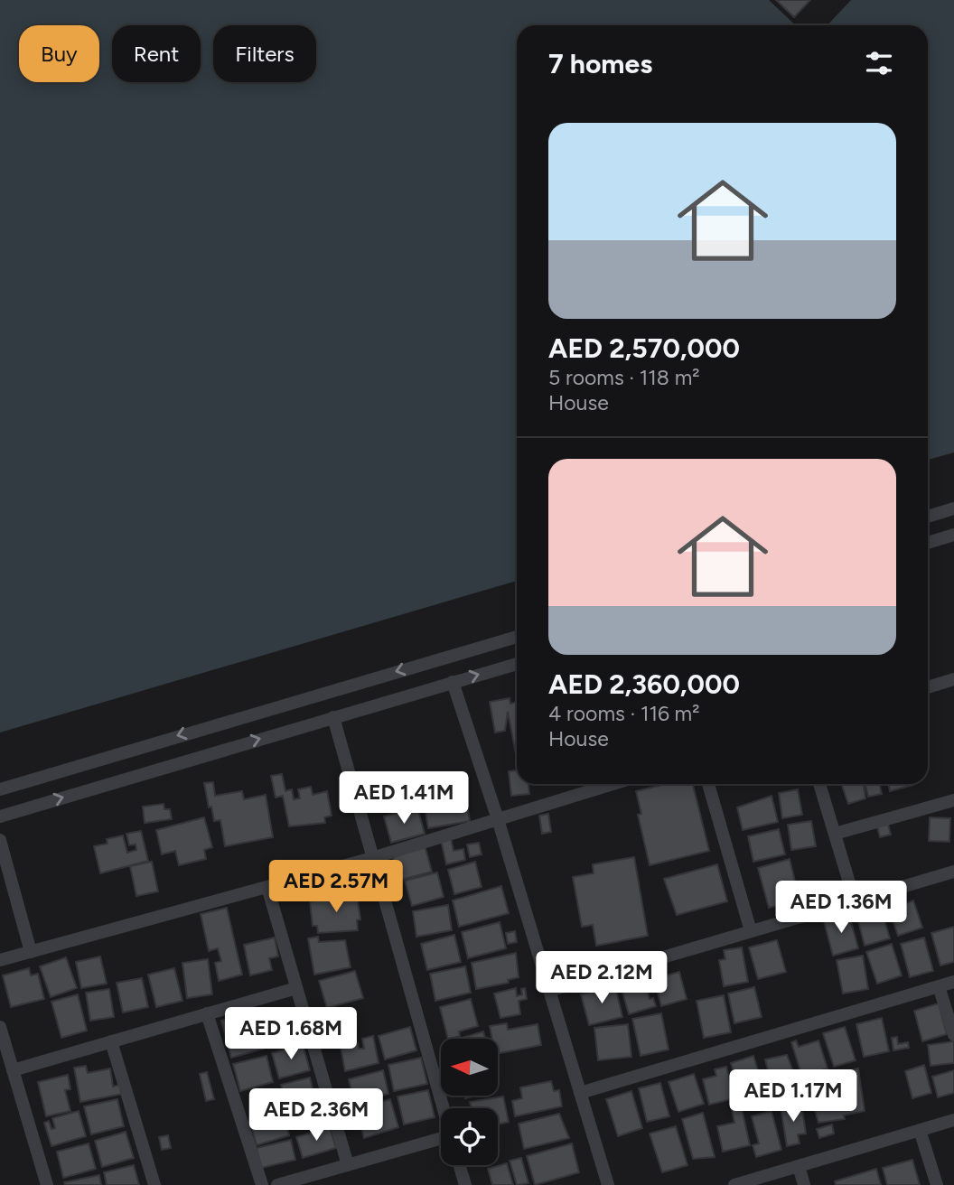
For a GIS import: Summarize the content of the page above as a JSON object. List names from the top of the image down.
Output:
{
  "north": "left",
  "page": {
    "chip": ["Buy", "Rent", "Filters"],
    "heading": "7 homes",
    "list": [
      {
        "name": "AED 2,570,000",
        "note": "5 rooms · 118 m² · House"
      },
      {
        "name": "AED 2,360,000",
        "note": "4 rooms · 116 m² · House"
      }
    ],
    "price": [
      "AED 1.41M",
      "AED 2.57M",
      "AED 1.36M",
      "AED 2.12M",
      "AED 1.68M",
      "AED 1.17M",
      "AED 2.36M"
    ]
  }
}
